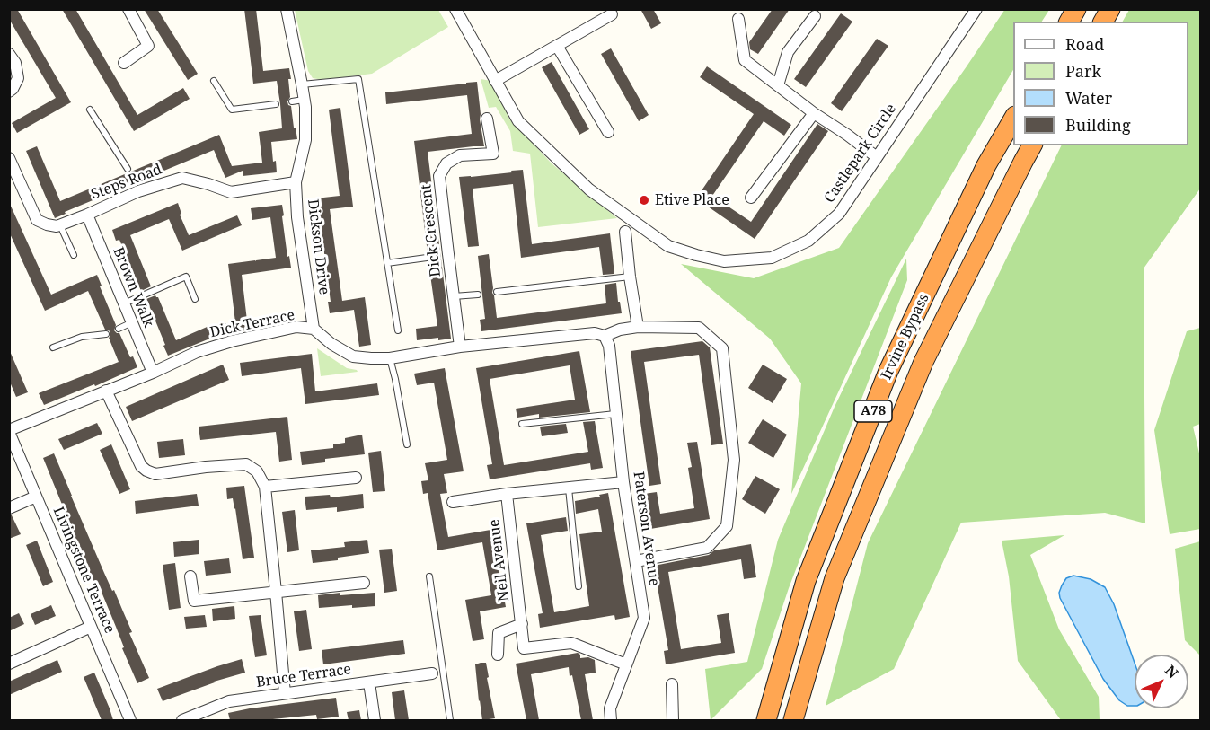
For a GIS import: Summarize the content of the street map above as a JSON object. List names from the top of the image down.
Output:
{
  "streets": {
    "highway": ["Irvine Bypass", "A78"],
    "street": [
      "Castlepark Circle",
      "Steps Road",
      "Dick Crescent",
      "Dickson Drive",
      "Brown Walk",
      "Dick Terrace",
      "Paterson Avenue",
      "Neil Avenue",
      "Livingstone Terrace",
      "Bruce Terrace"
    ]
  },
  "crossings": [
    ["Steps Road", "Dickson Drive"],
    ["Steps Road", "Brown Walk"],
    ["Dick Crescent", "Dick Terrace"],
    ["Dickson Drive", "Dick Terrace"],
    ["Brown Walk", "Dick Terrace"],
    ["Dick Terrace", "Paterson Avenue"],
    ["Dick Terrace", "Livingstone Terrace"],
    ["Paterson Avenue", "Neil Avenue"]
  ],
  "places": ["Etive Place"],
  "legend": [
    "Road",
    "Park",
    "Water",
    "Building"
  ],
  "north": "top right"
}
